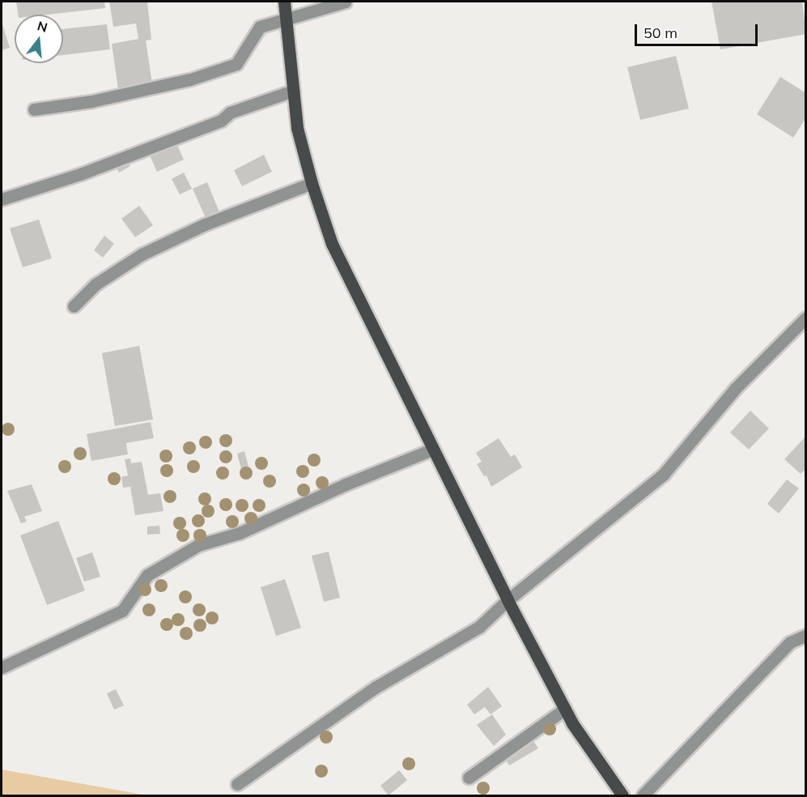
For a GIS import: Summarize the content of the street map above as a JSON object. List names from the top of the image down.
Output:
{
  "scale_bar": "50 m",
  "north": "top"
}
